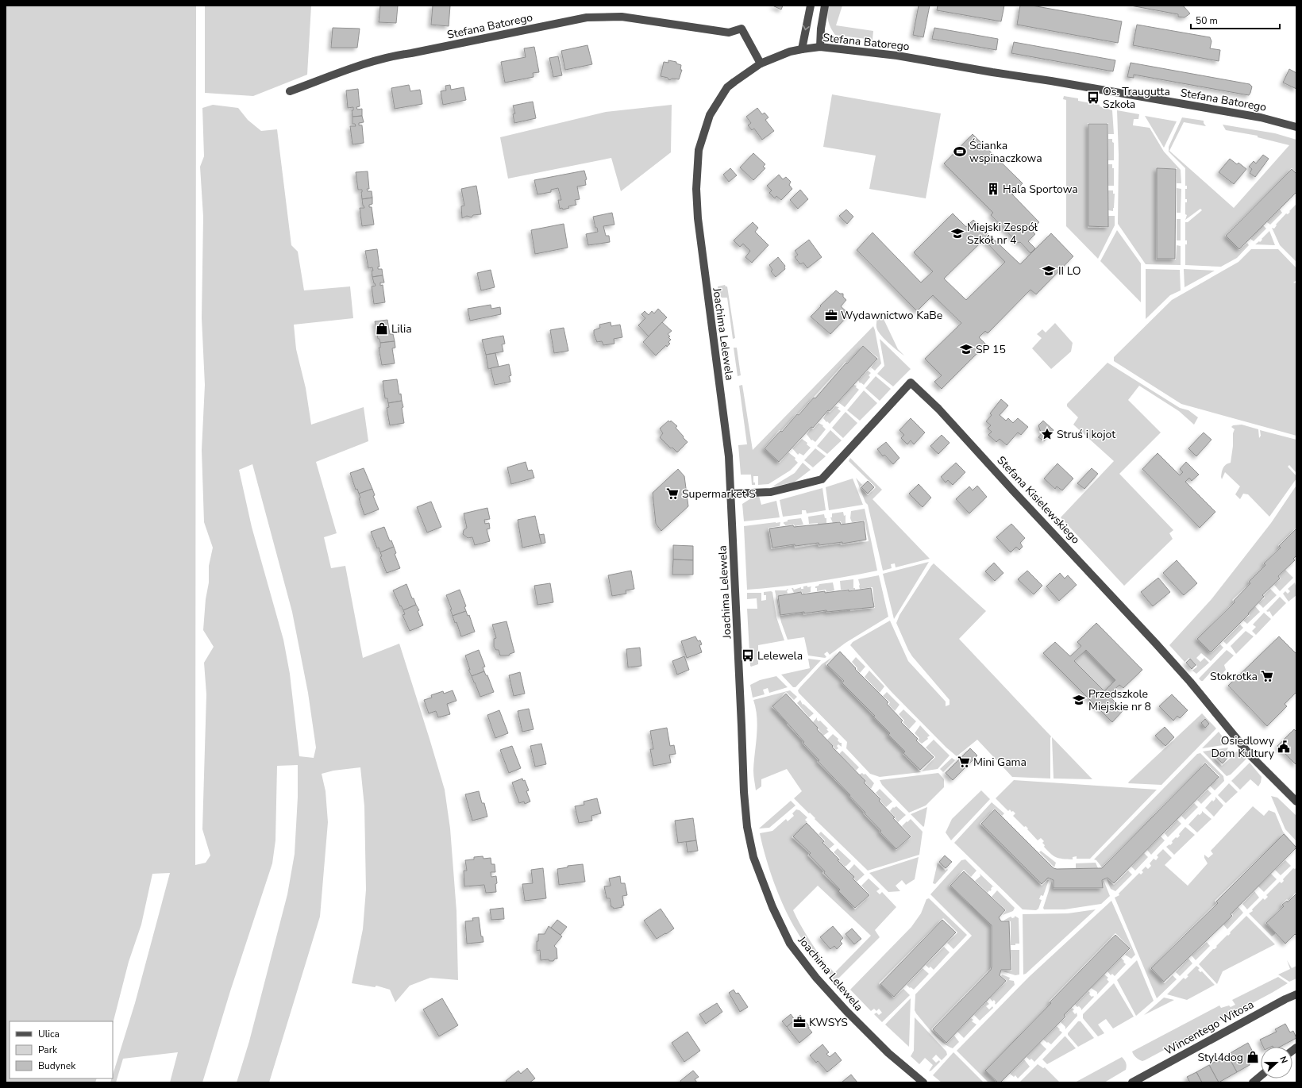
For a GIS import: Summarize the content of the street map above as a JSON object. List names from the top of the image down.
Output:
{
  "streets": {
    "street": [
      "Stefana Batorego",
      "Joachima Lelewela",
      "Stefana Kisielewskiego",
      "Wincentego Witosa"
    ]
  },
  "crossings": [
    ["Stefana Batorego", "Joachima Lelewela"],
    ["Joachima Lelewela", "Stefana Kisielewskiego"]
  ],
  "places": {
    "bus stop": ["Os. Traugutta Szkoła", "Lelewela"],
    "sports": ["Ścianka wspinaczkowa"],
    "building": ["Hala Sportowa"],
    "school or university": [
      "Miejski Zespół Szkół nr 4",
      "II LO",
      "SP 15",
      "Przedszkole Miejskie nr 8"
    ],
    "office": ["Wydawnictwo KaBe", "KWSYS"],
    "shop": ["Lilia", "Styl4dog"],
    "place": ["Struś i kojot"],
    "supermarket": ["Supermarket S", "Stokrotka", "Mini Gama"],
    "public building": ["Osiedlowy Dom Kultury"]
  },
  "legend": ["Ulica", "Park", "Budynek"],
  "scale_bar": "50 m",
  "north": "right"
}
